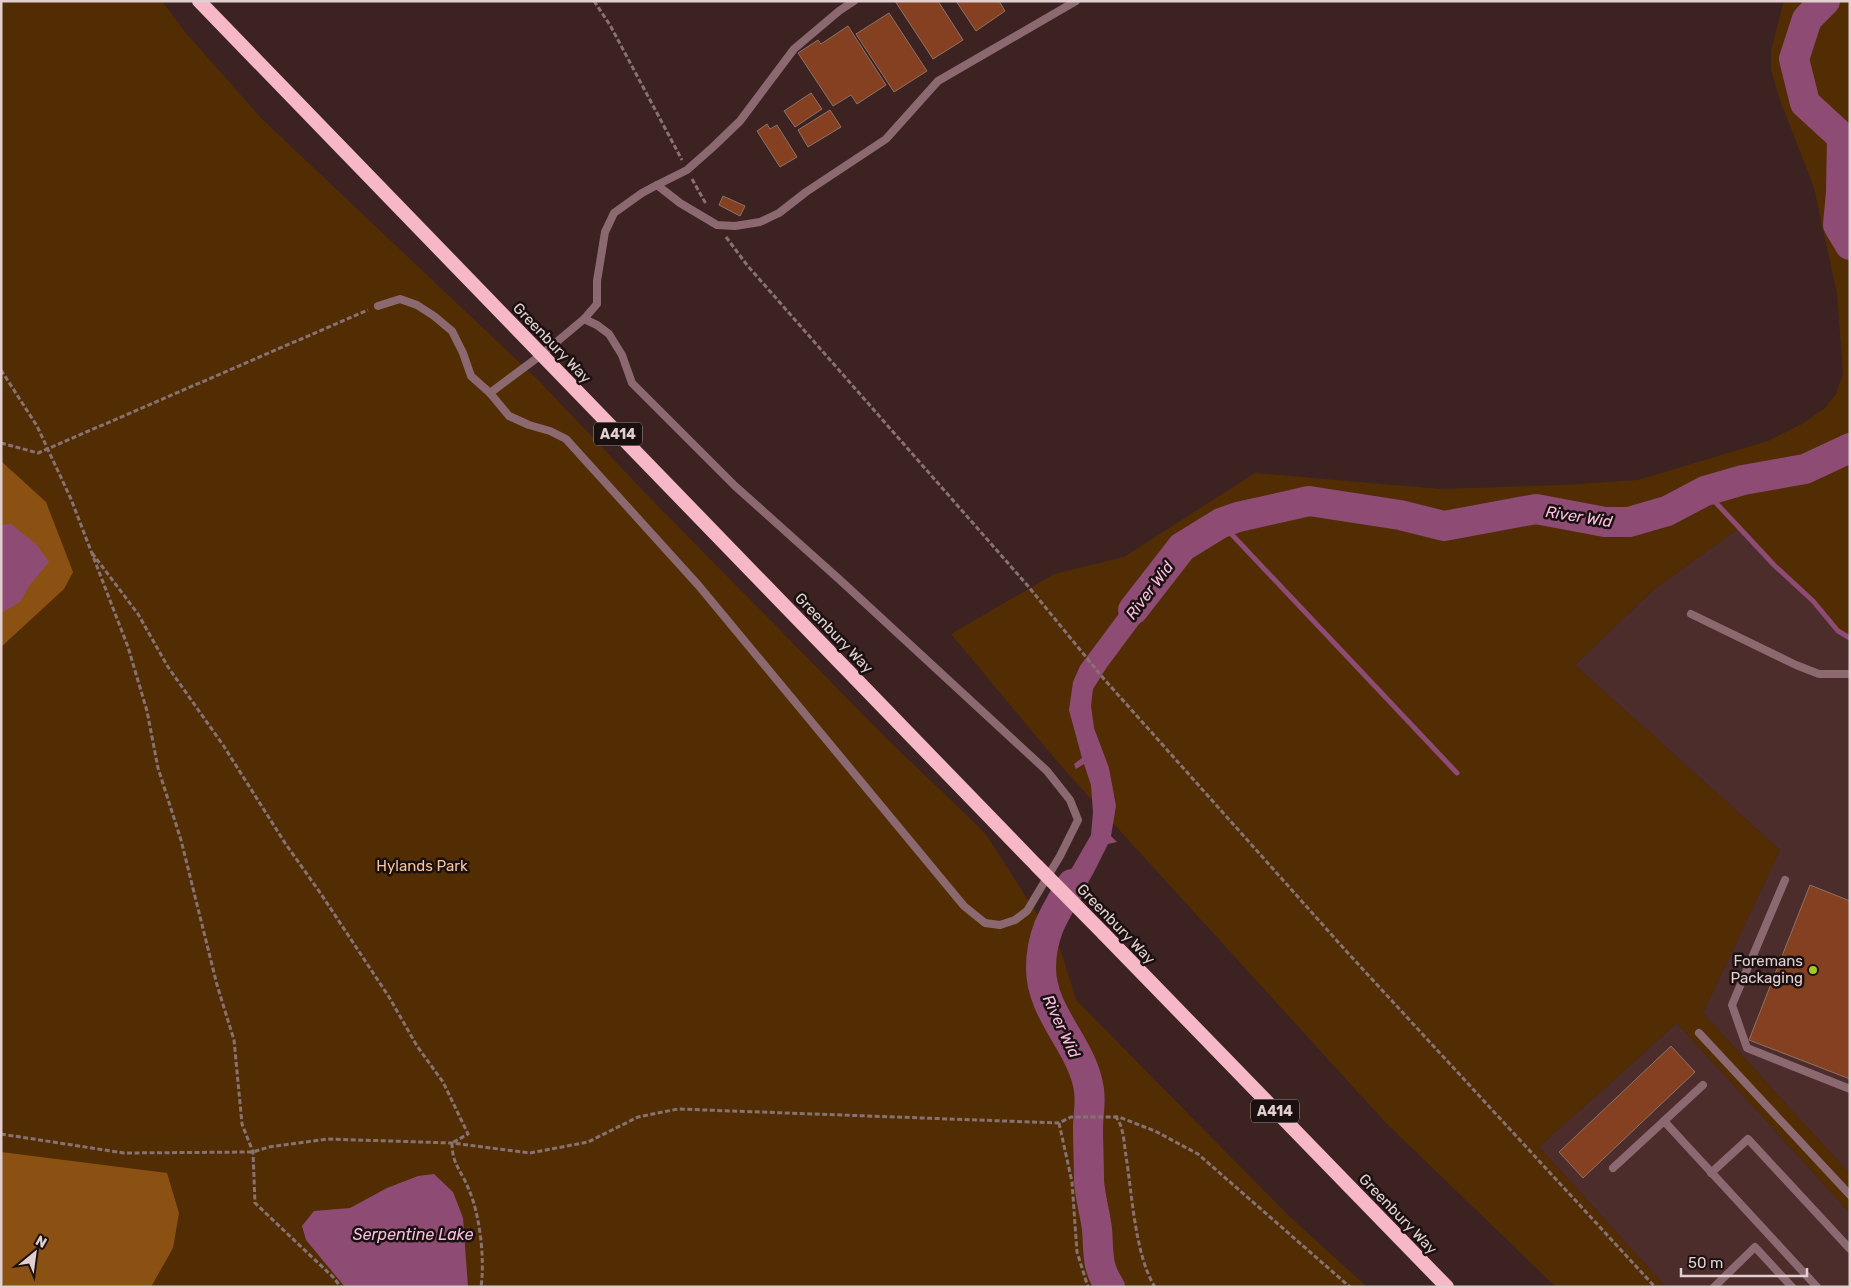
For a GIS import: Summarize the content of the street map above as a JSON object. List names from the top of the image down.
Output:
{
  "streets": {
    "highway": ["Greenbury Way", "A414"]
  },
  "water": ["River Wid", "Serpentine Lake"],
  "parks": ["Hylands Park"],
  "places": ["Foremans Packaging"],
  "scale_bar": "50 m",
  "north": "top right"
}
